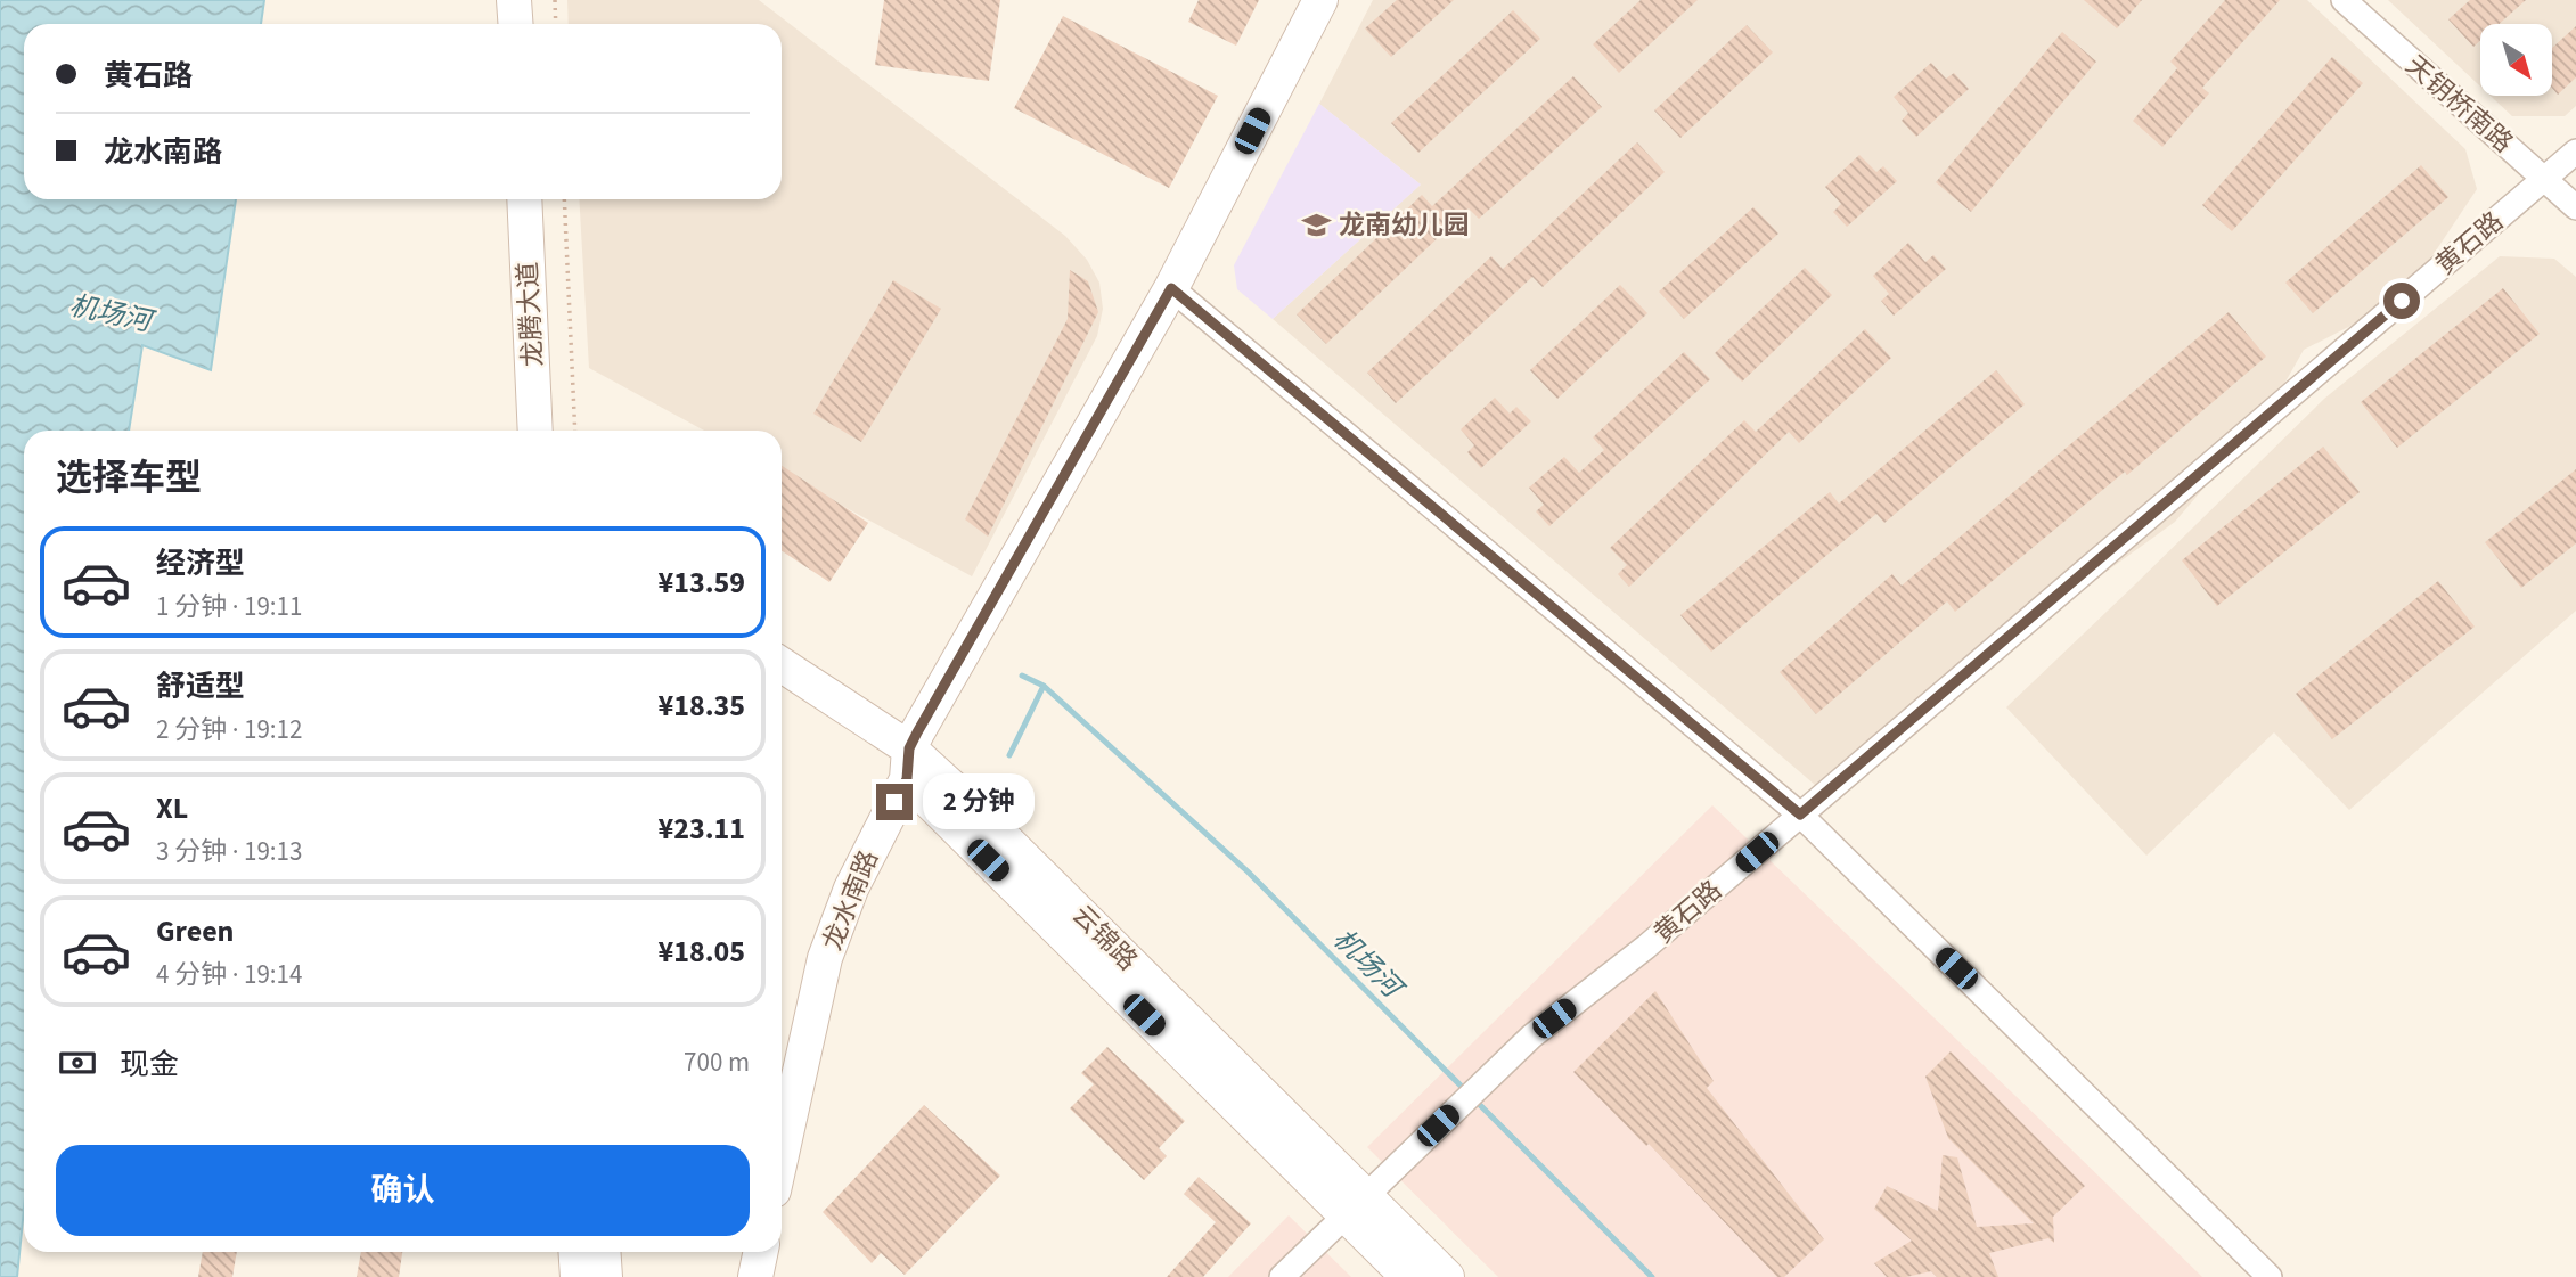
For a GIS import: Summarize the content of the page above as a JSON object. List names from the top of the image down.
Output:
{
  "streets": {
    "main road": ["龙腾大道", "龙水南路", "云锦路"],
    "street": ["天钥桥南路", "黄石路"]
  },
  "crossings": [
    ["天钥桥南路", "黄石路"],
    ["黄石路", "云锦路"],
    ["龙水南路", "云锦路"]
  ],
  "water": ["机场河"],
  "places": {
    "school or university": ["龙南幼儿园"]
  },
  "north": "bottom right",
  "page": {
    "banner": ["黄石路", "龙水南路"],
    "heading": "选择车型",
    "list": [
      {
        "name": "经济型",
        "note": "1 分钟 · 19:11",
        "value": "¥13.59"
      },
      {
        "name": "舒适型",
        "note": "2 分钟 · 19:12",
        "value": "¥18.35"
      },
      {
        "name": "XL",
        "note": "3 分钟 · 19:13",
        "value": "¥23.11"
      },
      {
        "name": "Green",
        "note": "4 分钟 · 19:14",
        "value": "¥18.05"
      }
    ],
    "bubble": "2 分钟",
    "pay": ["现金", "700 m"],
    "buttons": "确认"
  }
}
